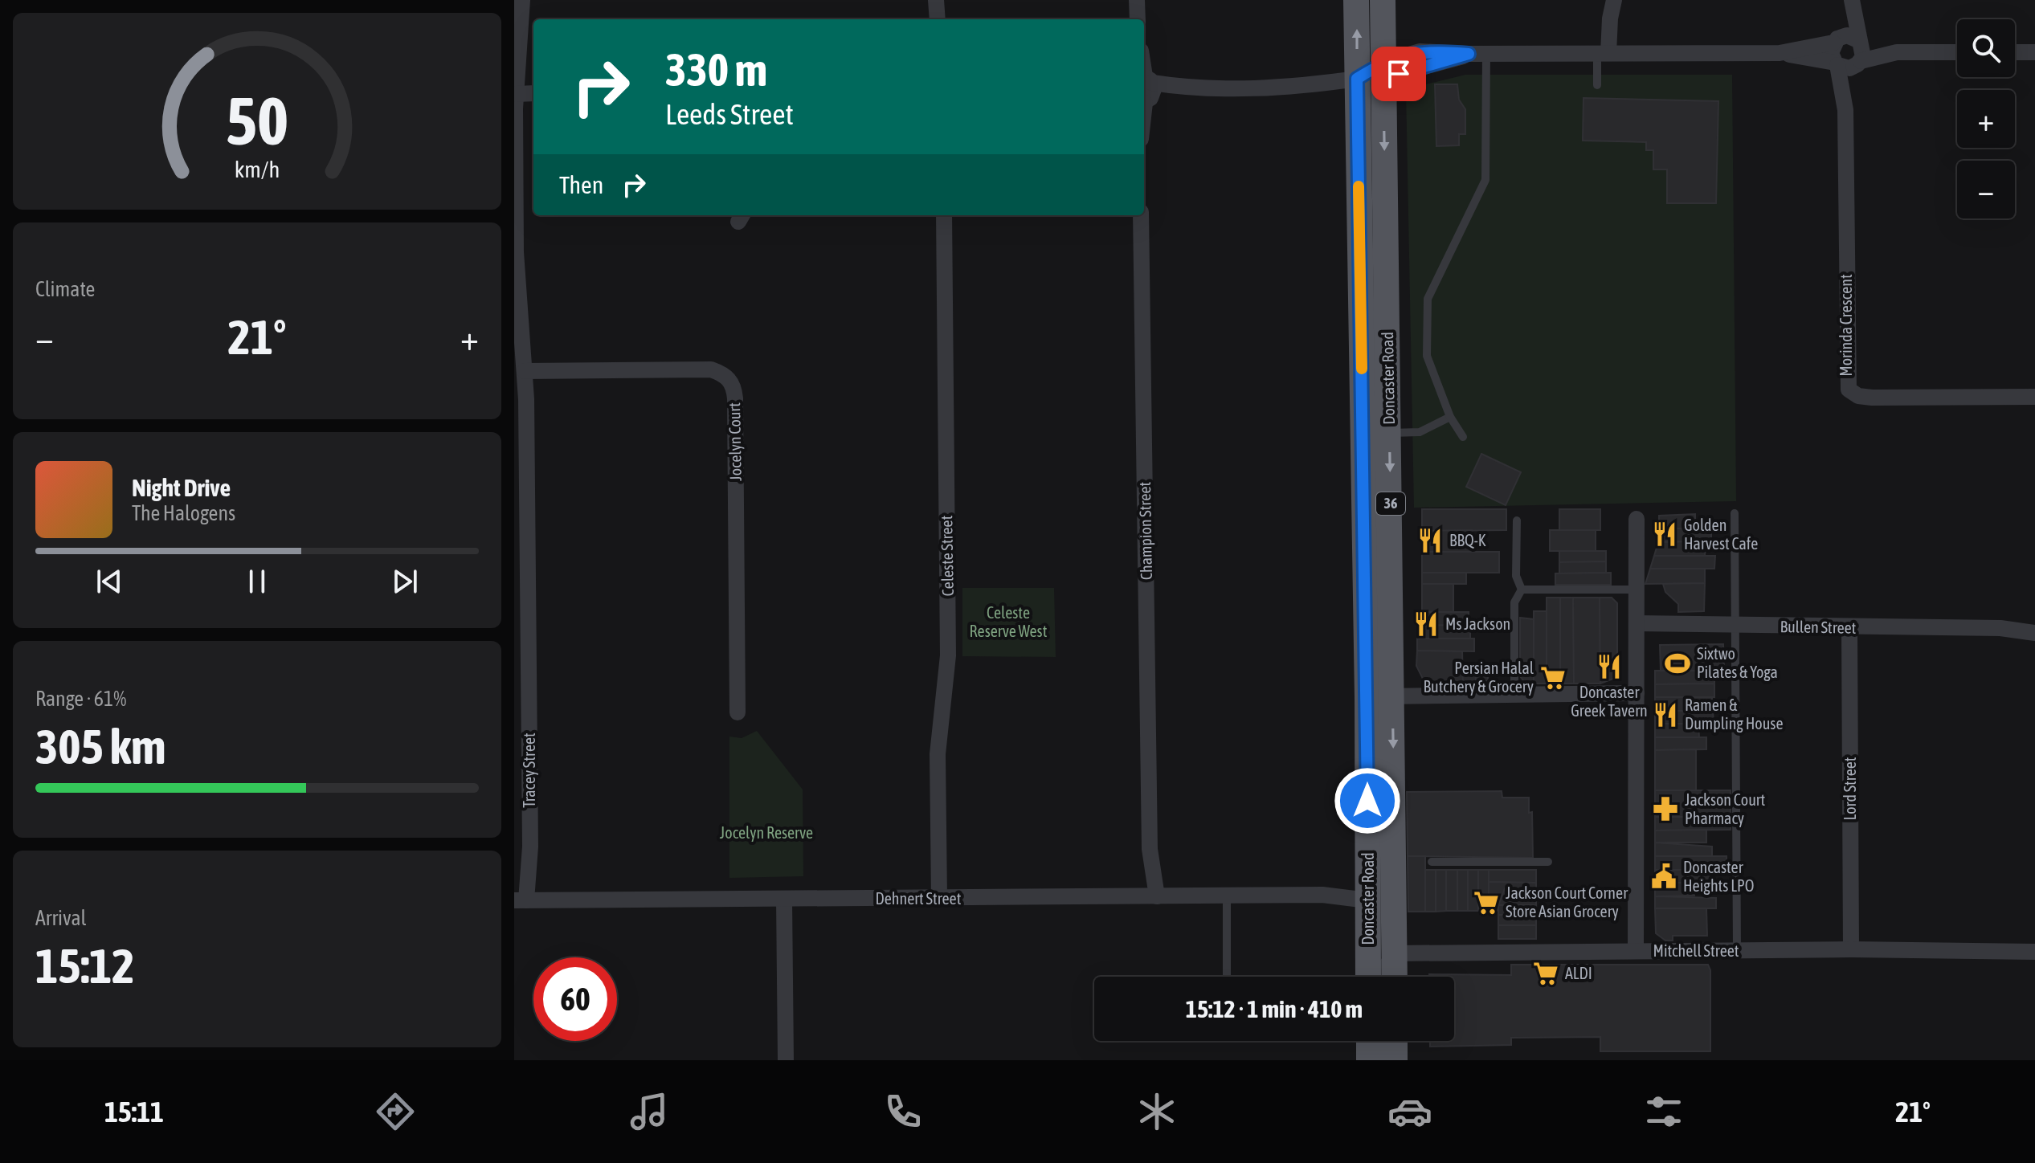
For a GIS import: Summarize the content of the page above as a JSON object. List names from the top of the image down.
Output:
{
  "streets": {
    "main road": ["Doncaster Road", "36"],
    "street": [
      "Morinda Crescent",
      "Jocelyn Court",
      "Champion Street",
      "Celeste Street",
      "Bullen Street",
      "Tracey Street",
      "Lord Street",
      "Dehnert Street",
      "Mitchell Street"
    ]
  },
  "crossings": [
    ["Doncaster Road", "Dehnert Street"],
    ["Doncaster Road", "Mitchell Street"],
    ["Jocelyn Court", "Tracey Street"],
    ["Champion Street", "Dehnert Street"],
    ["Celeste Street", "Dehnert Street"],
    ["Bullen Street", "Lord Street"],
    ["Tracey Street", "Dehnert Street"],
    ["Lord Street", "Mitchell Street"]
  ],
  "parks": ["Celeste Reserve West", "Jocelyn Reserve"],
  "places": {
    "restaurant": [
      "Golden Harvest Cafe",
      "BBQ-K",
      "Ms Jackson",
      "Doncaster Greek Tavern",
      "Ramen & Dumpling House"
    ],
    "sports": ["Sixtwo Pilates & Yoga"],
    "supermarket": ["Persian Halal Butchery & Grocery", "Jackson Court Corner Store Asian Grocery", "ALDI"],
    "pharmacy": ["Jackson Court Pharmacy"],
    "public building": ["Doncaster Heights LPO"]
  },
  "page": {
    "map_buttons": ["+", "−"],
    "turn": ["330 m", "Leeds Street"],
    "then": "Then",
    "tile": [
      "Climate",
      ["Range · 61%", "305 km"],
      ["Arrival", "15:12"]
    ],
    "heat": ["−", "21°", "+"],
    "song": ["Night Drive", "The Halogens"],
    "limit": "60",
    "trip": "15:12 · 1 min · 410 m",
    "tabs": ["15:11", "21°"],
    "gauge": ["50", "km/h"]
  }
}
